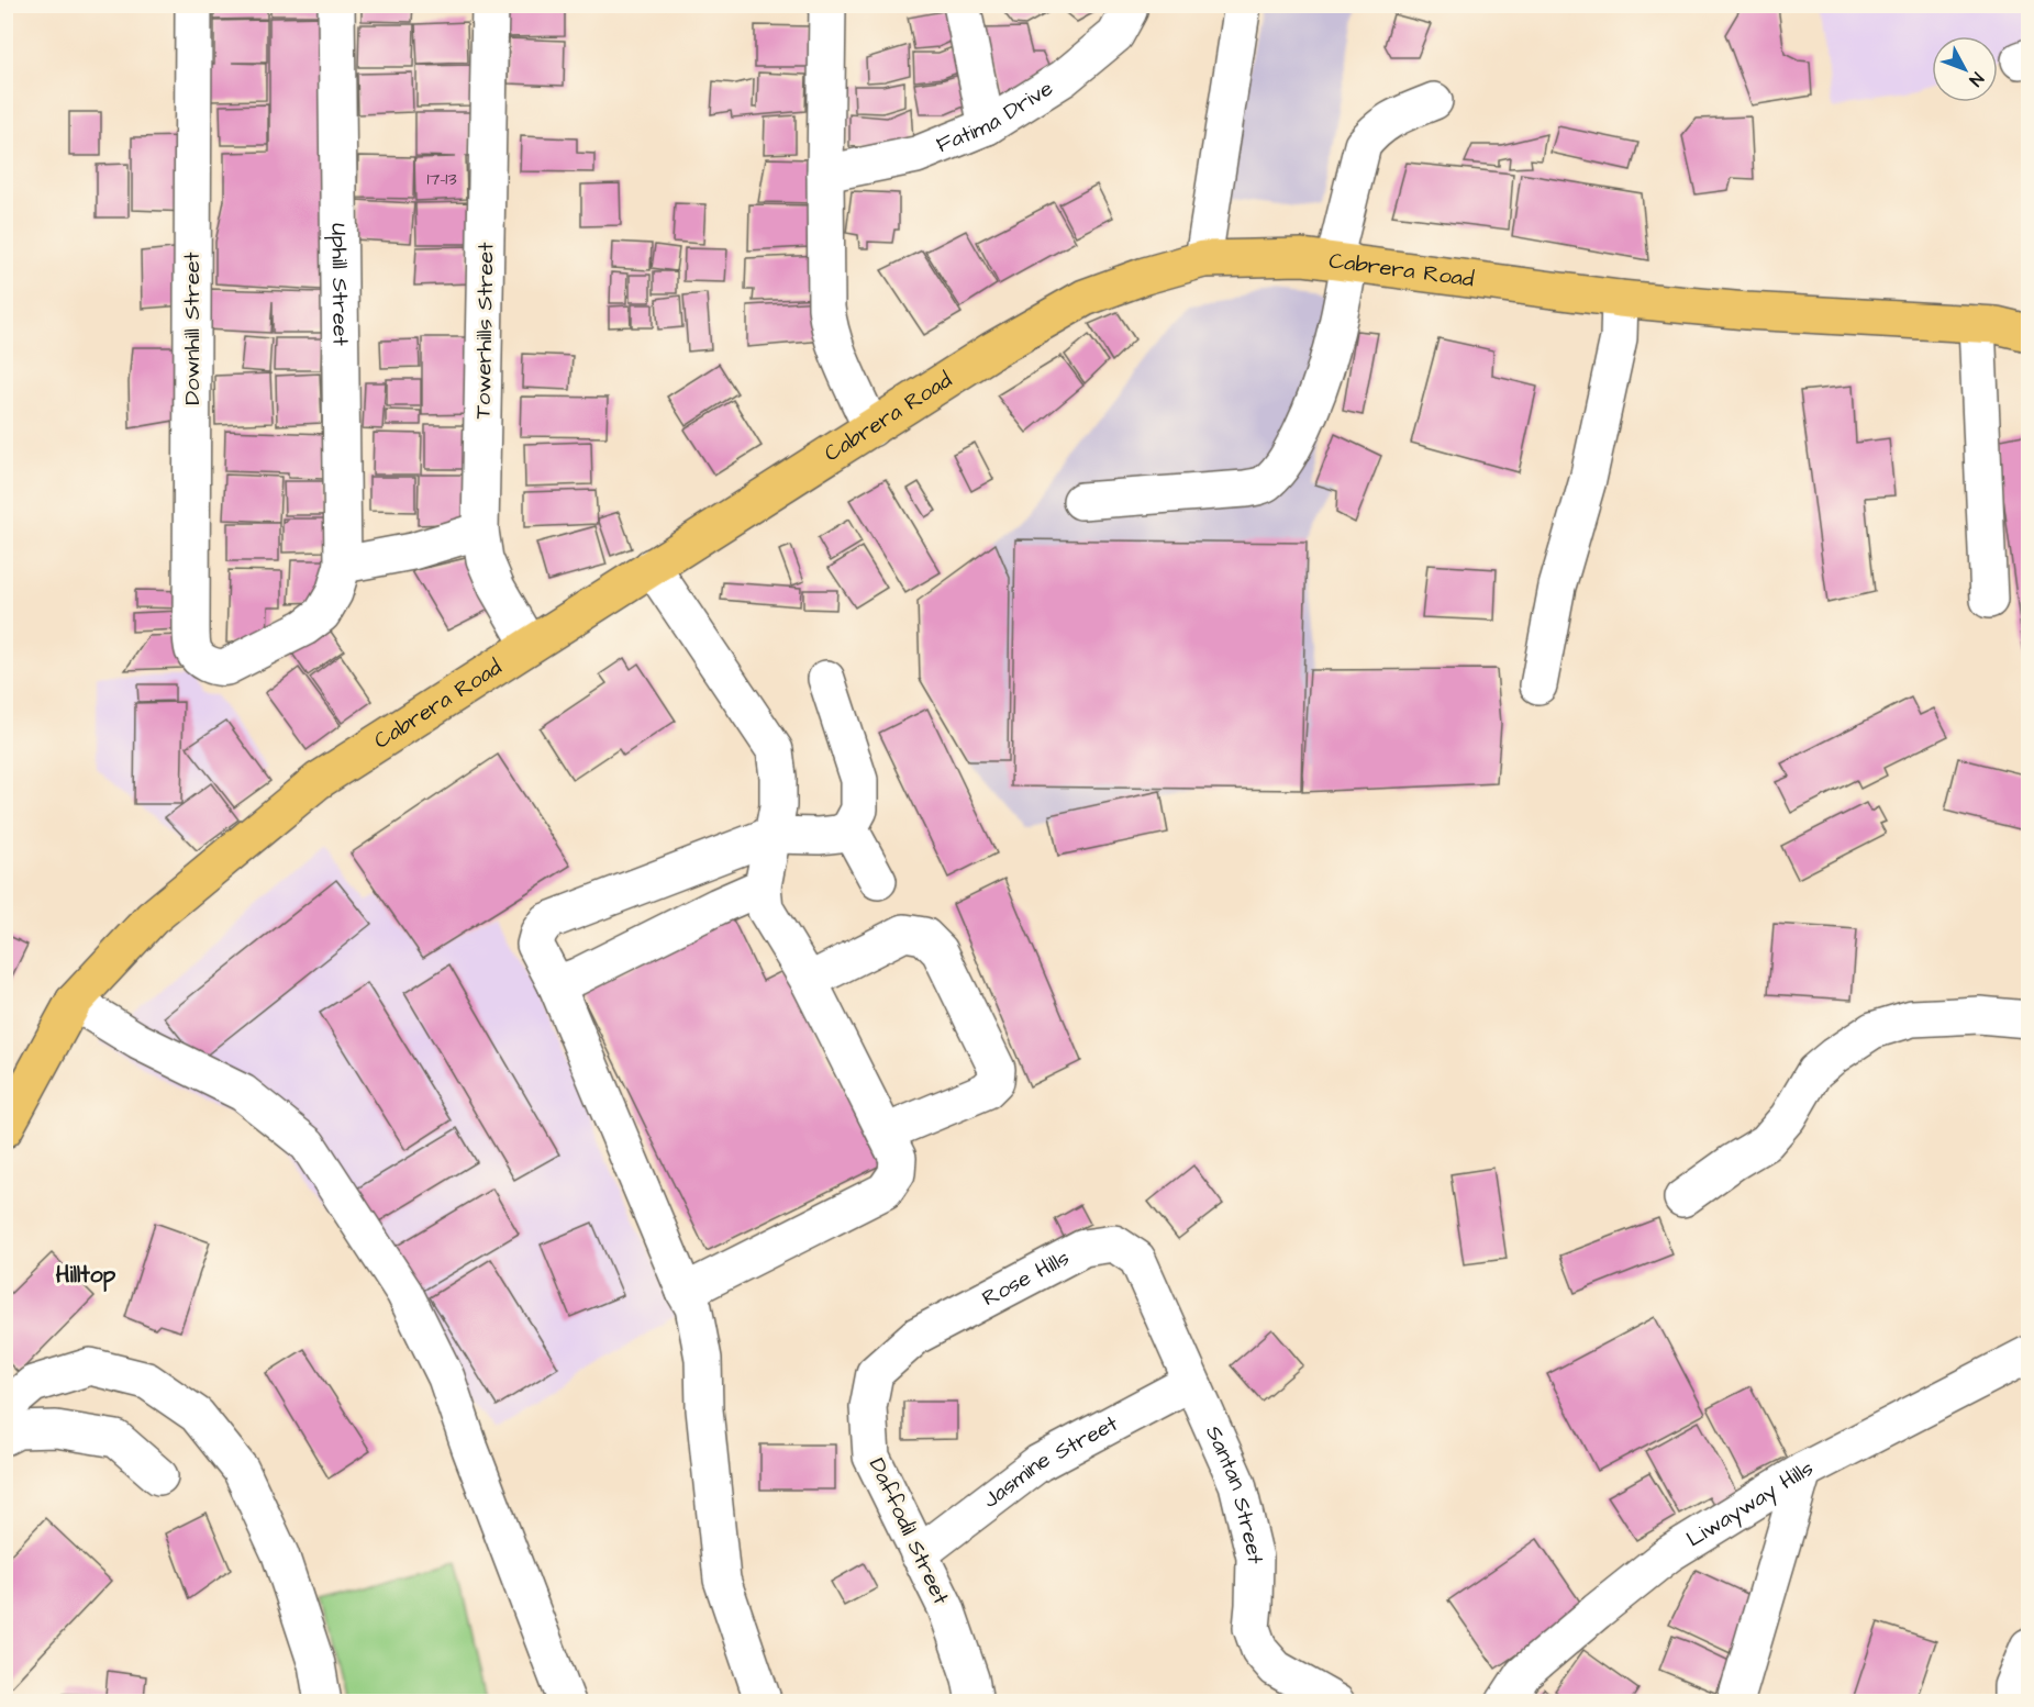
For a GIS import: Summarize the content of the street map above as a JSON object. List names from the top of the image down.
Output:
{
  "streets": {
    "main road": ["Cabrera Road"],
    "street": [
      "Fatima Drive",
      "Uphill Street",
      "Downhill Street",
      "Towerhills Street",
      "Rose Hills",
      "Jasmine Street",
      "Santan Street",
      "Liwayway Hills",
      "Daffodil Street"
    ]
  },
  "crossings": [
    ["Cabrera Road", "Towerhills Street"],
    ["Uphill Street", "Downhill Street"],
    ["Rose Hills", "Santan Street"],
    ["Rose Hills", "Daffodil Street"],
    ["Jasmine Street", "Santan Street"],
    ["Jasmine Street", "Daffodil Street"]
  ],
  "districts": ["Hilltop"],
  "house_numbers": ["17-13"],
  "north": "bottom right"
}
